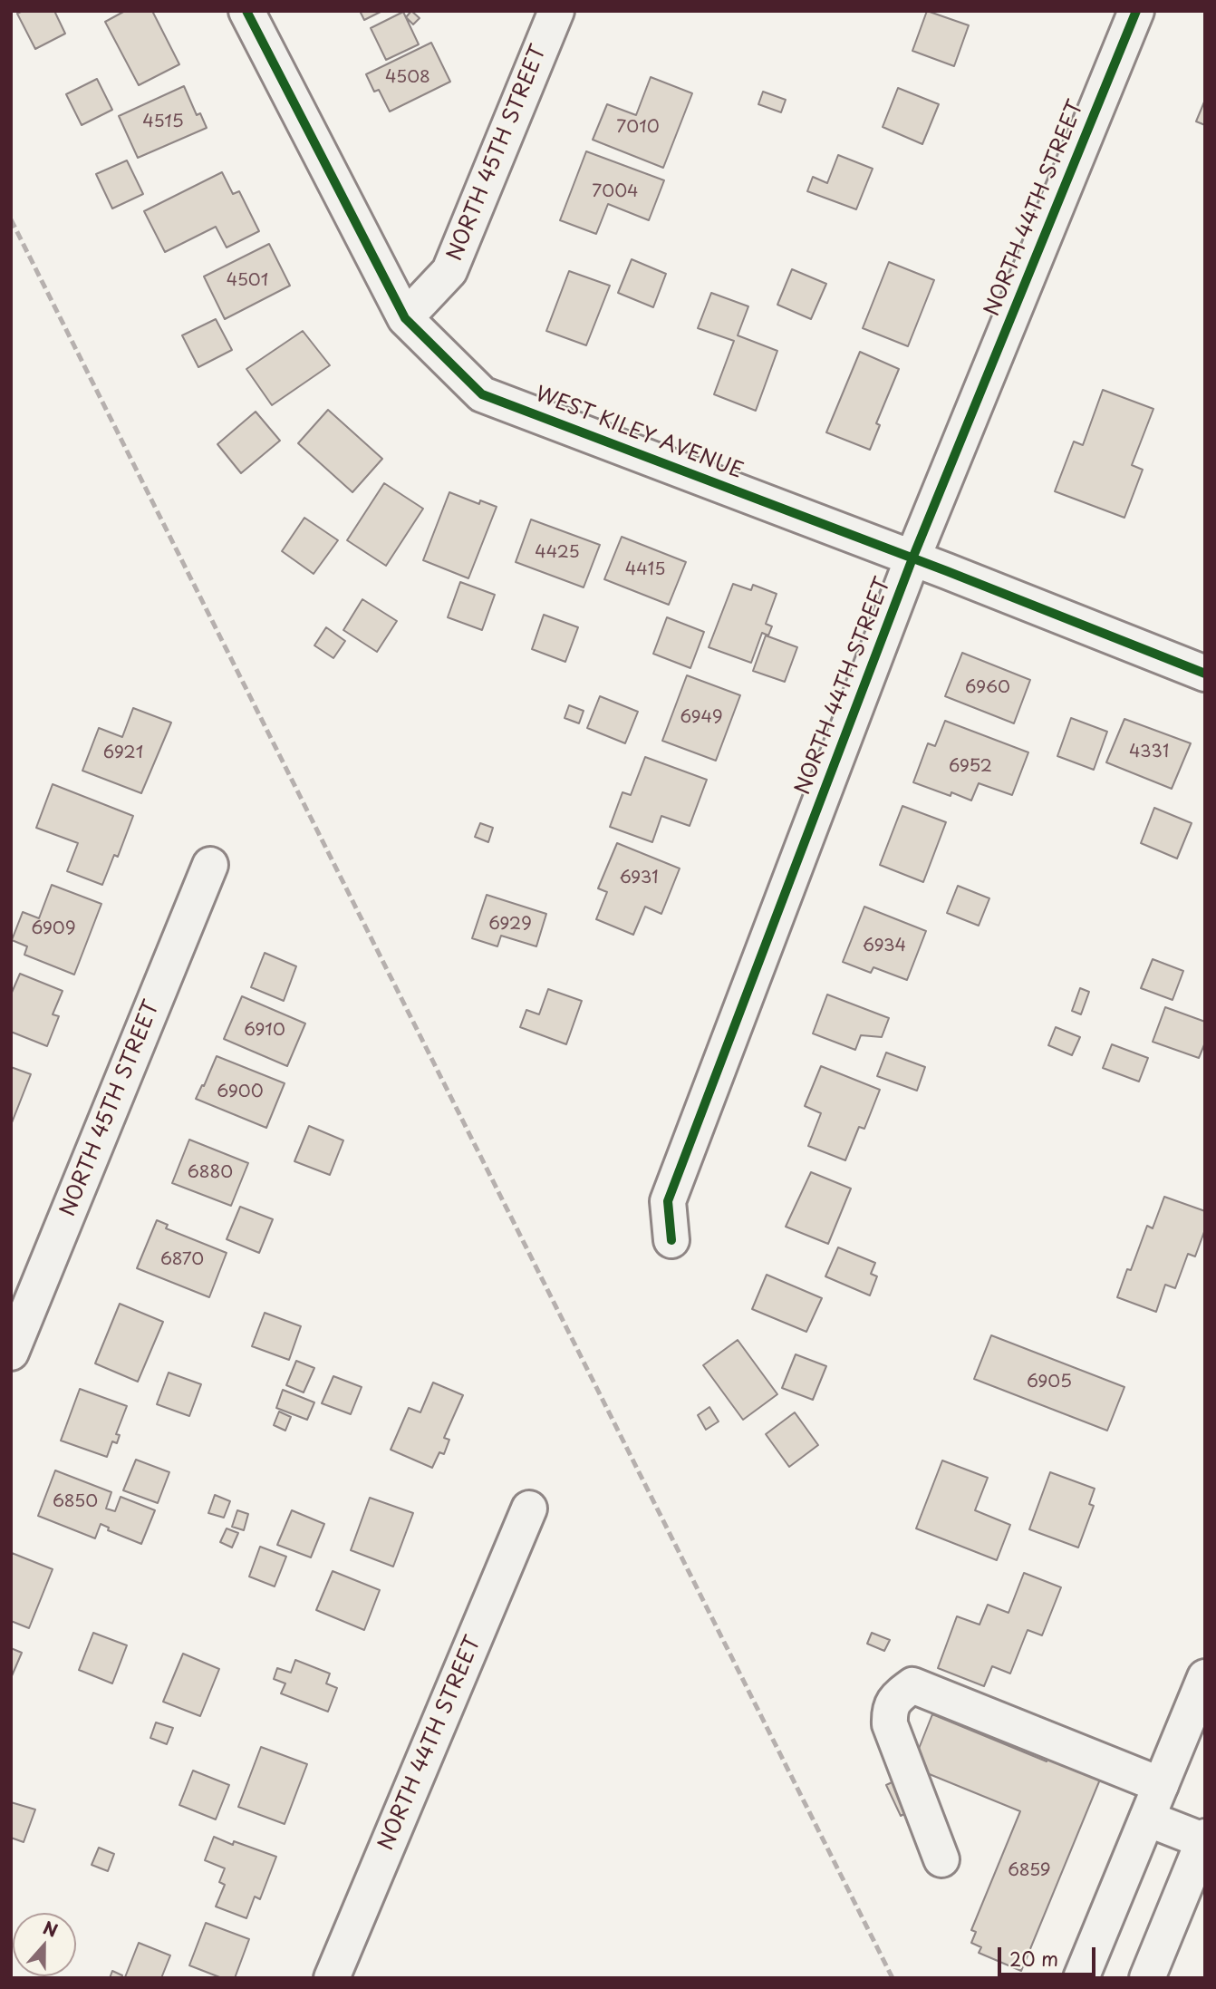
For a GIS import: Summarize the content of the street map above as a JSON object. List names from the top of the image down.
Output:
{
  "streets": {
    "street": ["NORTH 45TH STREET", "NORTH 44TH STREET", "WEST KILEY AVENUE"]
  },
  "crossings": [
    ["NORTH 45TH STREET", "WEST KILEY AVENUE"],
    ["NORTH 44TH STREET", "WEST KILEY AVENUE"]
  ],
  "house_numbers": [
    "4508",
    "4515",
    "7010",
    "7004",
    "4501",
    "4425",
    "4415",
    "6960",
    "6949",
    "4331",
    "6921",
    "6952",
    "6931",
    "6929",
    "6909",
    "6934",
    "6910",
    "6900",
    "6880",
    "6870",
    "6905",
    "6850",
    "6859"
  ],
  "scale_bar": "20 m",
  "north": "top"
}
